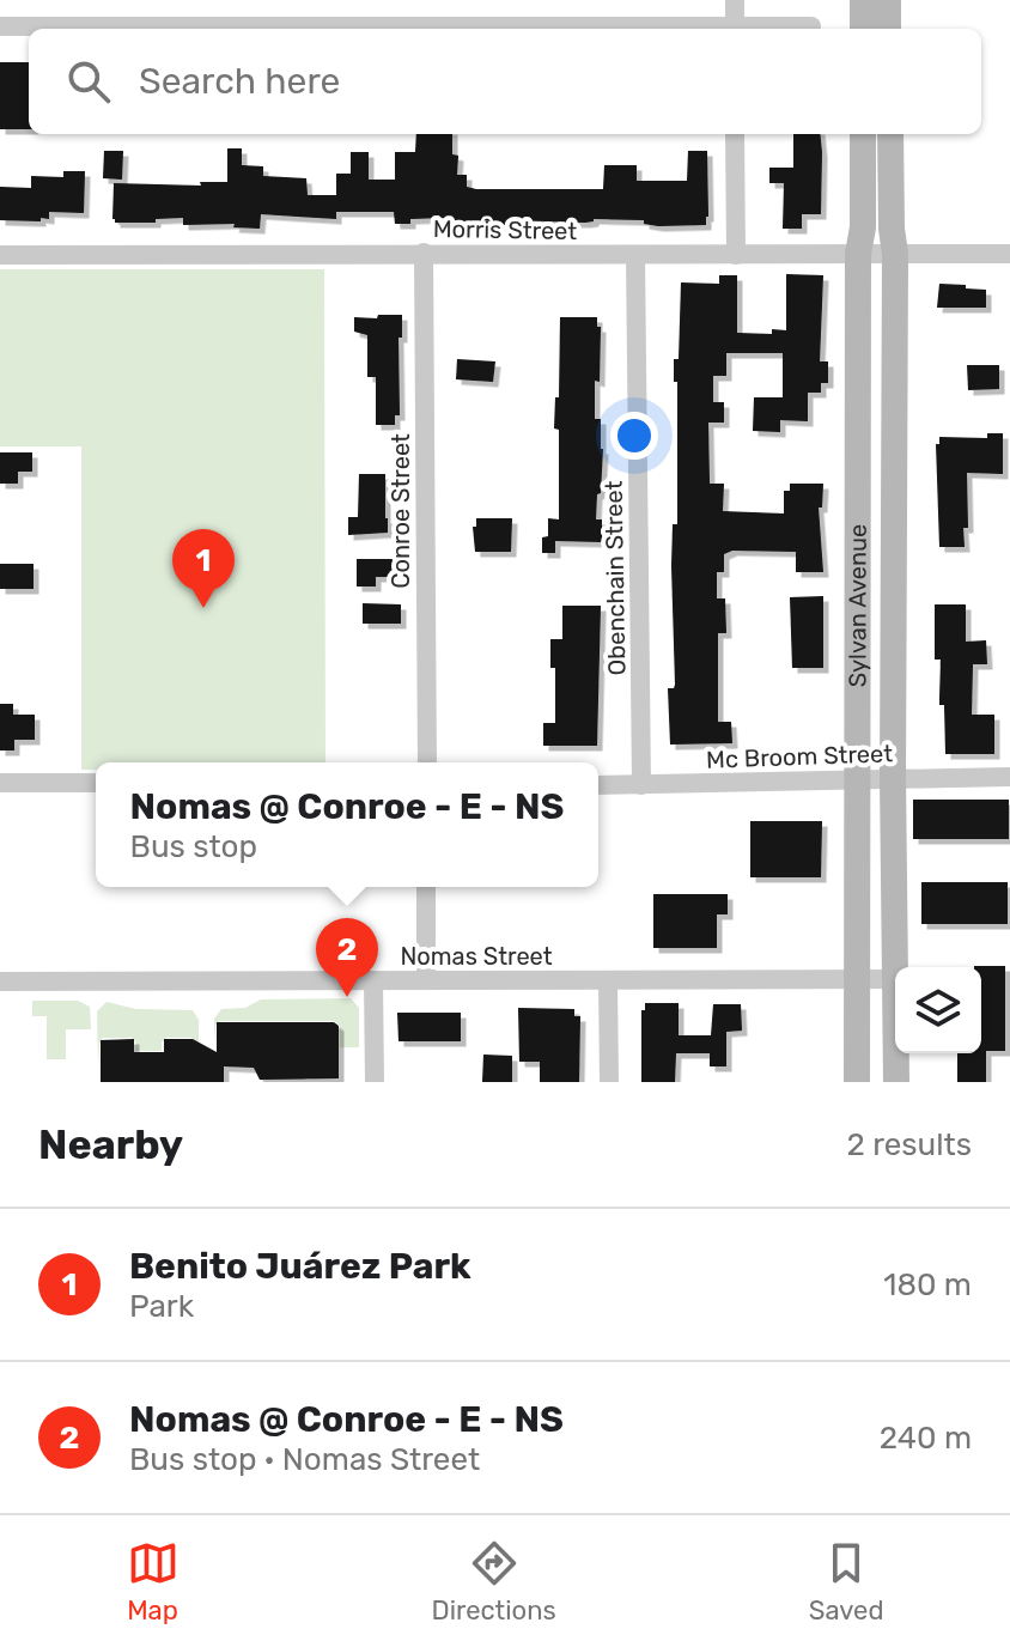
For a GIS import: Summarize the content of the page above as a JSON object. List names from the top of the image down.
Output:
{
  "streets": {
    "main road": ["Sylvan Avenue"],
    "street": [
      "Morris Street",
      "Conroe Street",
      "Obenchain Street",
      "Mc Broom Street",
      "Nomas Street"
    ]
  },
  "crossings": [
    ["Morris Street", "Conroe Street"],
    ["Morris Street", "Obenchain Street"],
    ["Morris Street", "Sylvan Avenue"],
    ["Obenchain Street", "Mc Broom Street"],
    ["Sylvan Avenue", "Mc Broom Street"],
    ["Sylvan Avenue", "Nomas Street"]
  ],
  "page": {
    "search": "Search here",
    "pins": ["1", "2"],
    "popup": ["Nomas @ Conroe - E - NS", "Bus stop"],
    "heading": ["Nearby", "2 results"],
    "list": [
      {
        "mark": "1",
        "name": "Benito Juárez Park",
        "note": "Park",
        "value": "180 m"
      },
      {
        "mark": "2",
        "name": "Nomas @ Conroe - E - NS",
        "note": "Bus stop · Nomas Street",
        "value": "240 m"
      }
    ],
    "nav": ["Map", "Directions", "Saved"]
  }
}
